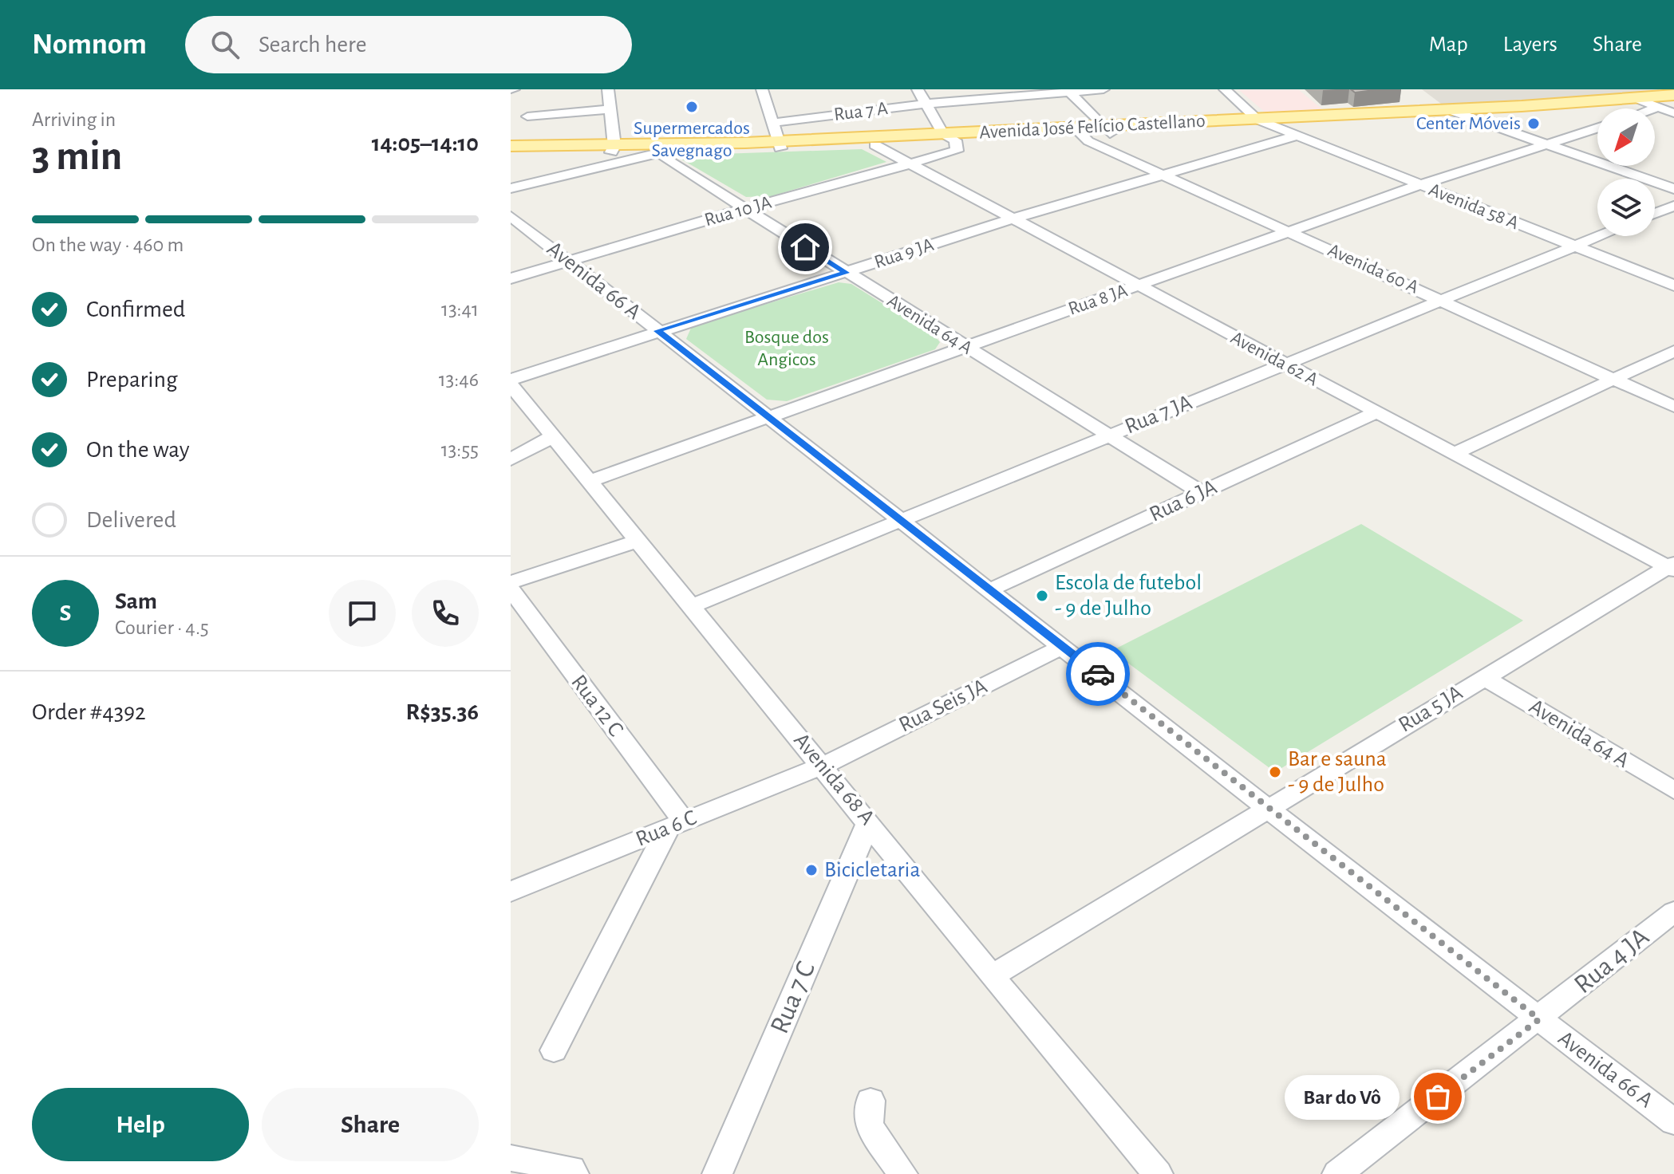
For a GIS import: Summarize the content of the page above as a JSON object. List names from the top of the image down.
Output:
{
  "streets": {
    "main road": ["Avenida José Felício Castellano"],
    "street": [
      "Rua 7 A",
      "Avenida 58 A",
      "Rua 10 JA",
      "Rua 9 JA",
      "Avenida 60 A",
      "Avenida 66 A",
      "Rua 8 JA",
      "Avenida 64 A",
      "Avenida 62 A",
      "Rua 7 JA",
      "Rua 6 JA",
      "Rua 12 C",
      "Rua Seis JA",
      "Rua 5 JA",
      "Avenida 68 A",
      "Rua 6 C",
      "Rua 4 JA",
      "Rua 7 C"
    ]
  },
  "crossings": [
    ["Avenida José Felício Castellano", "Avenida 58 A"],
    ["Avenida José Felício Castellano", "Rua 10 JA"],
    ["Avenida José Felício Castellano", "Avenida 60 A"],
    ["Avenida José Felício Castellano", "Avenida 64 A"],
    ["Avenida José Felício Castellano", "Avenida 62 A"],
    ["Avenida 58 A", "Rua 9 JA"],
    ["Avenida 58 A", "Rua 8 JA"],
    ["Avenida 58 A", "Rua 7 JA"],
    ["Rua 10 JA", "Avenida 66 A"],
    ["Rua 10 JA", "Avenida 64 A"],
    ["Rua 10 JA", "Avenida 62 A"],
    ["Rua 9 JA", "Avenida 60 A"],
    ["Rua 9 JA", "Avenida 66 A"],
    ["Rua 9 JA", "Avenida 64 A"],
    ["Rua 9 JA", "Avenida 62 A"],
    ["Rua 9 JA", "Avenida 68 A"],
    ["Avenida 60 A", "Rua 8 JA"],
    ["Avenida 60 A", "Rua 7 JA"],
    ["Avenida 66 A", "Rua 8 JA"],
    ["Avenida 66 A", "Rua 7 JA"],
    ["Avenida 66 A", "Rua 6 JA"],
    ["Avenida 66 A", "Rua Seis JA"],
    ["Avenida 66 A", "Rua 5 JA"],
    ["Avenida 66 A", "Rua 4 JA"],
    ["Rua 8 JA", "Avenida 64 A"],
    ["Rua 8 JA", "Avenida 62 A"],
    ["Rua 8 JA", "Avenida 68 A"],
    ["Avenida 64 A", "Rua 7 JA"],
    ["Avenida 64 A", "Rua 6 JA"],
    ["Avenida 64 A", "Rua 5 JA"],
    ["Avenida 62 A", "Rua 7 JA"],
    ["Avenida 62 A", "Rua 6 JA"],
    ["Avenida 62 A", "Rua 5 JA"],
    ["Rua 7 JA", "Avenida 68 A"],
    ["Rua 12 C", "Rua 6 C"],
    ["Rua Seis JA", "Avenida 68 A"],
    ["Rua Seis JA", "Rua 6 C"],
    ["Rua 5 JA", "Avenida 68 A"],
    ["Avenida 68 A", "Rua 6 C"],
    ["Avenida 68 A", "Rua 7 C"]
  ],
  "parks": ["Bosque dos Angicos"],
  "places": [
    "Supermercados Savegnago",
    "Center Móveis",
    "Escola de futebol - 9 de Julho",
    "Bar e sauna - 9 de Julho",
    "Bicicletaria",
    "Bar do Vô"
  ],
  "north": "bottom left",
  "page": {
    "header": "Nomnom",
    "search": "Search here",
    "nav": ["Map", "Layers", "Share"],
    "heading": ["3 min", "Arriving in", "14:05–14:10"],
    "panel": [
      "Sam",
      "Courier · 4.5",
      "Order #4392",
      "R$35.36"
    ],
    "bar": "On the way · 460 m",
    "list": [
      ["Confirmed", "13:41"],
      ["Preparing", "13:46"],
      ["On the way", "13:55"],
      "Delivered"
    ],
    "round": "S",
    "buttons": ["Help", "Share"],
    "bubble": "Bar do Vô"
  }
}
